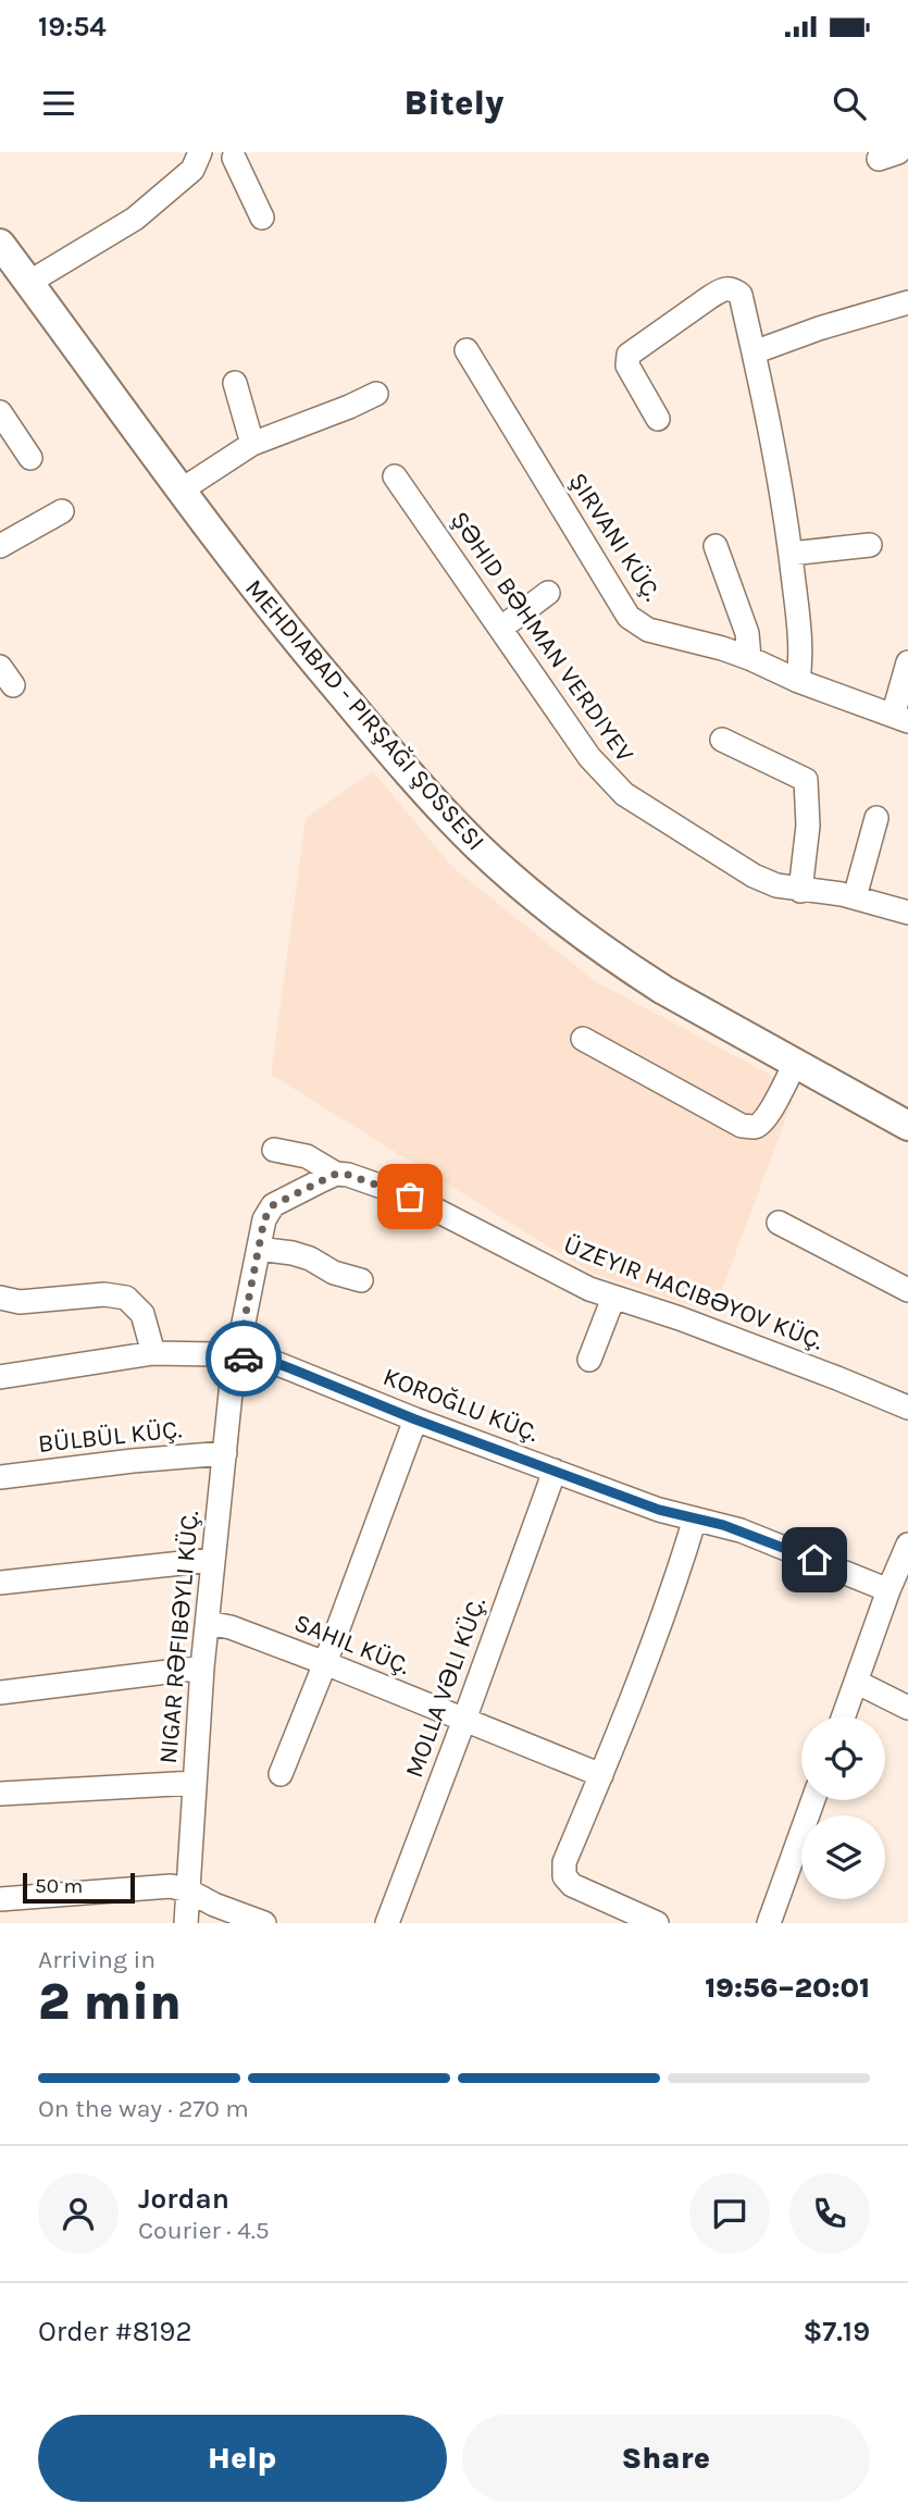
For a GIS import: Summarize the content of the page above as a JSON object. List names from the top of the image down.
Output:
{
  "streets": {
    "street": [
      "ŞIRVANI KÜÇ.",
      "ŞƏHID BƏHMAN VERDIYEV",
      "KOROĞLU KÜÇ.",
      "BÜLBÜL KÜÇ.",
      "NIGAR RƏFIBƏYLI KÜÇ.",
      "SAHIL KÜÇ.",
      "MOLLA VƏLI KÜÇ."
    ]
  },
  "crossings": [
    ["KOROĞLU KÜÇ.", "NIGAR RƏFIBƏYLI KÜÇ."],
    ["KOROĞLU KÜÇ.", "MOLLA VƏLI KÜÇ."],
    ["BÜLBÜL KÜÇ.", "NIGAR RƏFIBƏYLI KÜÇ."],
    ["NIGAR RƏFIBƏYLI KÜÇ.", "SAHIL KÜÇ."],
    ["SAHIL KÜÇ.", "MOLLA VƏLI KÜÇ."]
  ],
  "scale_bar": "50 m",
  "page": {
    "status": "19:54",
    "header": "Bitely",
    "scale": "50 m",
    "heading": ["2 min", "Arriving in", "19:56–20:01"],
    "panel": [
      "Jordan",
      "Courier · 4.5",
      "Order #8192",
      "$7.19"
    ],
    "bar": "On the way · 270 m",
    "buttons": ["Help", "Share"]
  }
}
